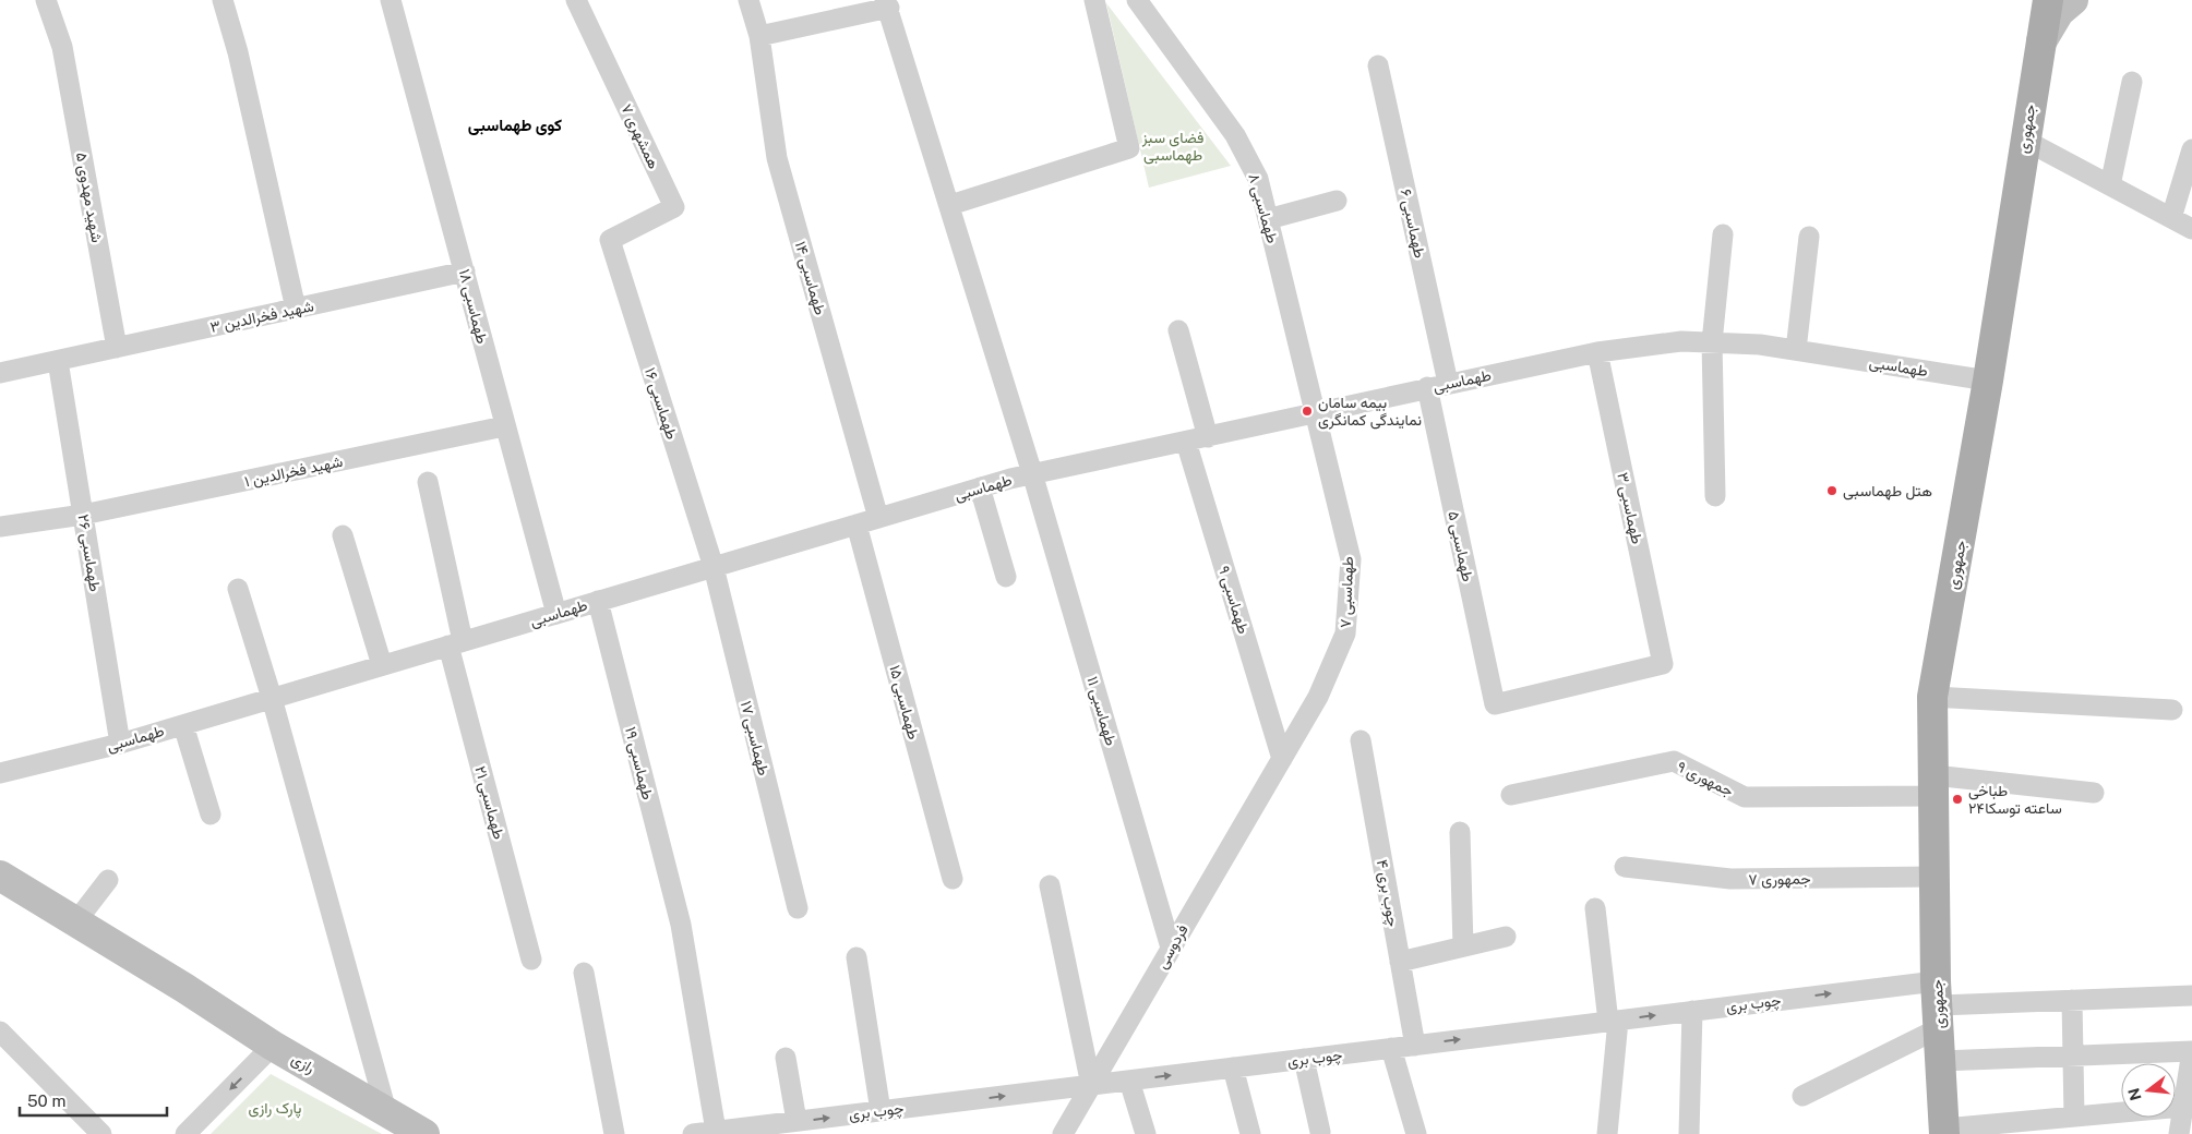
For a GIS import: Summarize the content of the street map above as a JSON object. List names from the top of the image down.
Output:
{
  "streets": {
    "main road": ["جمهوری", "رازی"],
    "street": [
      "۷ همشهری",
      "۵ شهید مهدوی",
      "۸ طهماسبی",
      "۶ طهماسبی",
      "۱۴ طهماسبی",
      "۱۸ طهماسبی",
      "۳ شهید فخرالدین",
      "طهماسبی",
      "۱۶ طهماسبی",
      "۱ شهید فخرالدین",
      "۳ طهماسبی",
      "۵ طهماسبی",
      "۲۶ طهماسبی",
      "۷ طهماسبی",
      "۹ طهماسبی",
      "۱۵ طهماسبی",
      "۱۱ طهماسبی",
      "۱۷ طهماسبی",
      "۱۹ طهماسبی",
      "۹ جمهوری",
      "۲۱ طهماسبی",
      "۷ جمهوری",
      "۴ چوب بری",
      "فردوسی",
      "چوب بری"
    ]
  },
  "crossings": [
    ["جمهوری", "طهماسبی"],
    ["جمهوری", "۹ جمهوری"],
    ["جمهوری", "۷ جمهوری"],
    ["جمهوری", "چوب بری"],
    ["۷ همشهری", "۱۶ طهماسبی"],
    ["۵ شهید مهدوی", "۳ شهید فخرالدین"],
    ["۸ طهماسبی", "طهماسبی"],
    ["۸ طهماسبی", "۷ طهماسبی"],
    ["۶ طهماسبی", "طهماسبی"],
    ["۱۴ طهماسبی", "طهماسبی"],
    ["۱۸ طهماسبی", "۳ شهید فخرالدین"],
    ["۱۸ طهماسبی", "طهماسبی"],
    ["۱۸ طهماسبی", "۱ شهید فخرالدین"],
    ["۳ شهید فخرالدین", "۲۶ طهماسبی"],
    ["طهماسبی", "۱۶ طهماسبی"],
    ["طهماسبی", "۳ طهماسبی"],
    ["طهماسبی", "۵ طهماسبی"],
    ["طهماسبی", "۲۶ طهماسبی"],
    ["طهماسبی", "۷ طهماسبی"],
    ["طهماسبی", "۹ طهماسبی"],
    ["طهماسبی", "۱۵ طهماسبی"],
    ["طهماسبی", "۱۱ طهماسبی"],
    ["طهماسبی", "۱۷ طهماسبی"],
    ["طهماسبی", "۱۹ طهماسبی"],
    ["طهماسبی", "۲۱ طهماسبی"],
    ["۱۶ طهماسبی", "۱۷ طهماسبی"],
    ["۱ شهید فخرالدین", "۲۶ طهماسبی"],
    ["۳ طهماسبی", "۵ طهماسبی"],
    ["۷ طهماسبی", "۹ طهماسبی"],
    ["۷ طهماسبی", "فردوسی"],
    ["۹ طهماسبی", "فردوسی"],
    ["۱۱ طهماسبی", "فردوسی"],
    ["۱۹ طهماسبی", "چوب بری"],
    ["۴ چوب بری", "چوب بری"],
    ["فردوسی", "چوب بری"]
  ],
  "one_way": ["چوب بری"],
  "districts": ["کوی طهماسبی"],
  "parks": ["فضای سبز طهماسبی", "پارک رازی"],
  "places": ["بیمه سامان نمایندگی کمانگری", "هتل طهماسبی", "طباخی ۲۴ساعته توسکا"],
  "scale_bar": "50 m",
  "north": "left"
}
